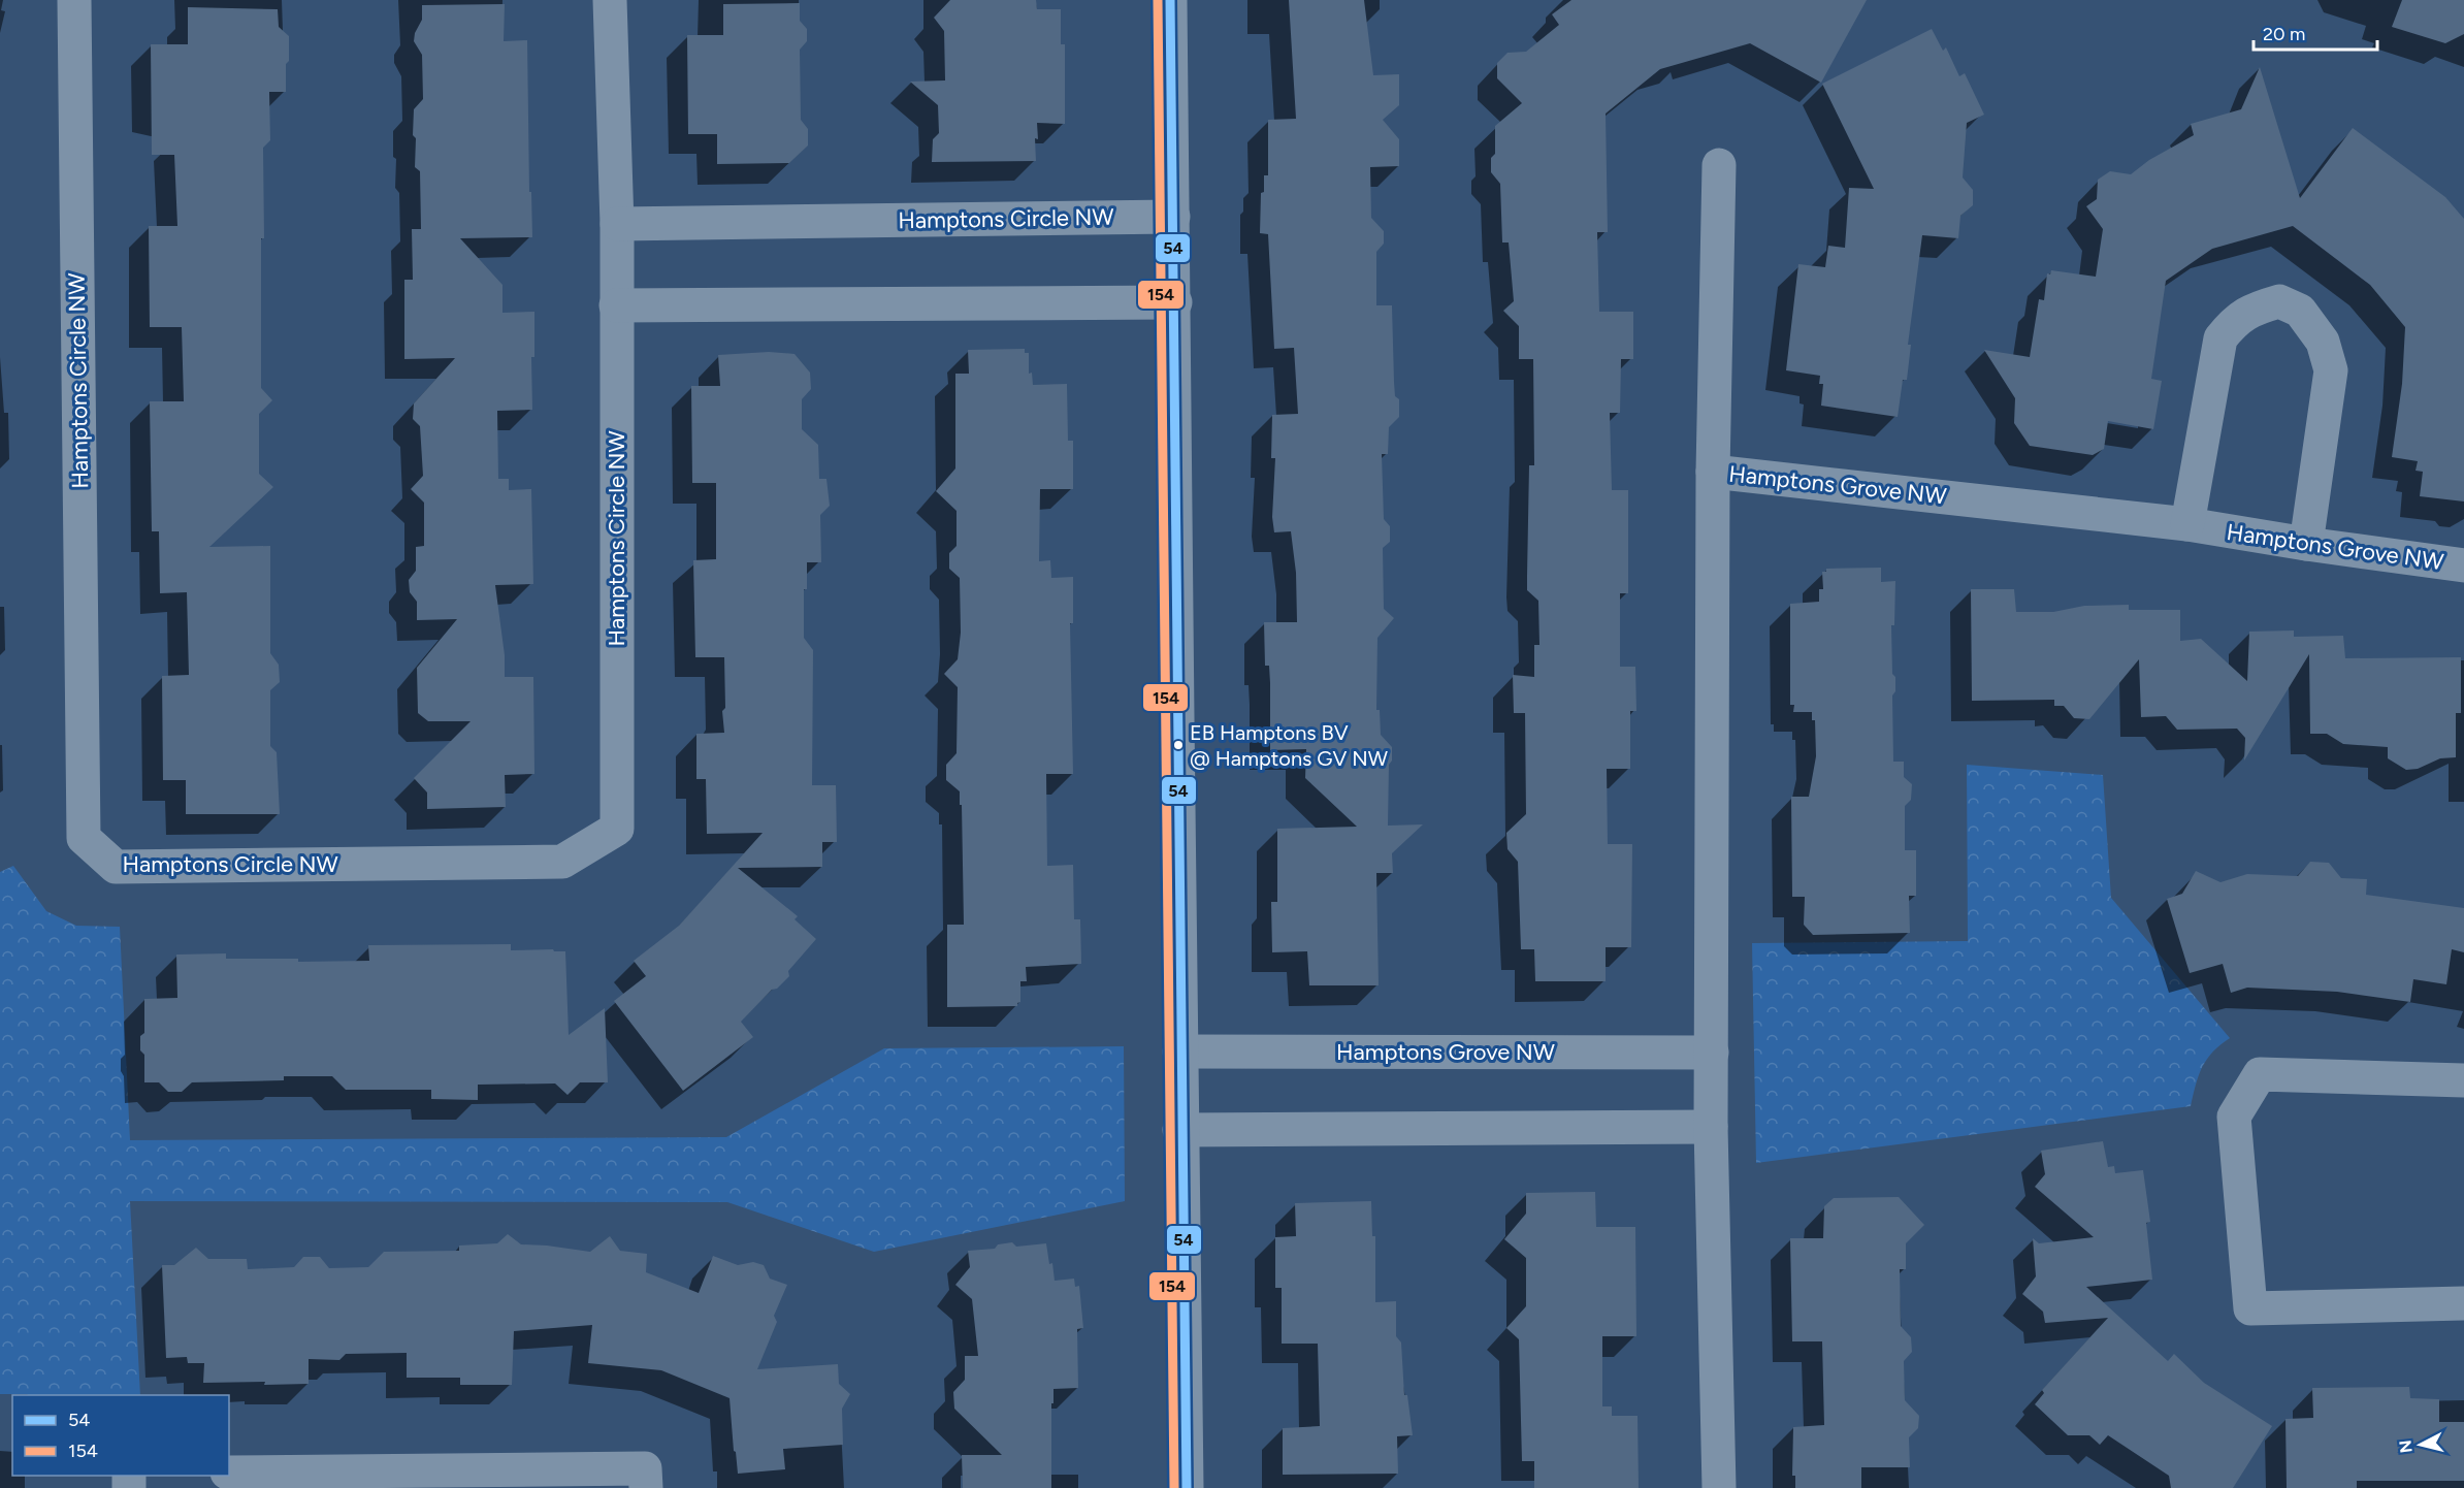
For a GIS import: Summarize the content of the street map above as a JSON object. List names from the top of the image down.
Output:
{
  "streets": {
    "street": ["Hamptons Circle NW", "Hamptons Grove NW"]
  },
  "places": ["EB Hamptons BV @ Hamptons GV NW"],
  "lines": ["transit line 54", "transit line 154"],
  "legend": ["54", "154"],
  "scale_bar": "20 m",
  "north": "left"
}
